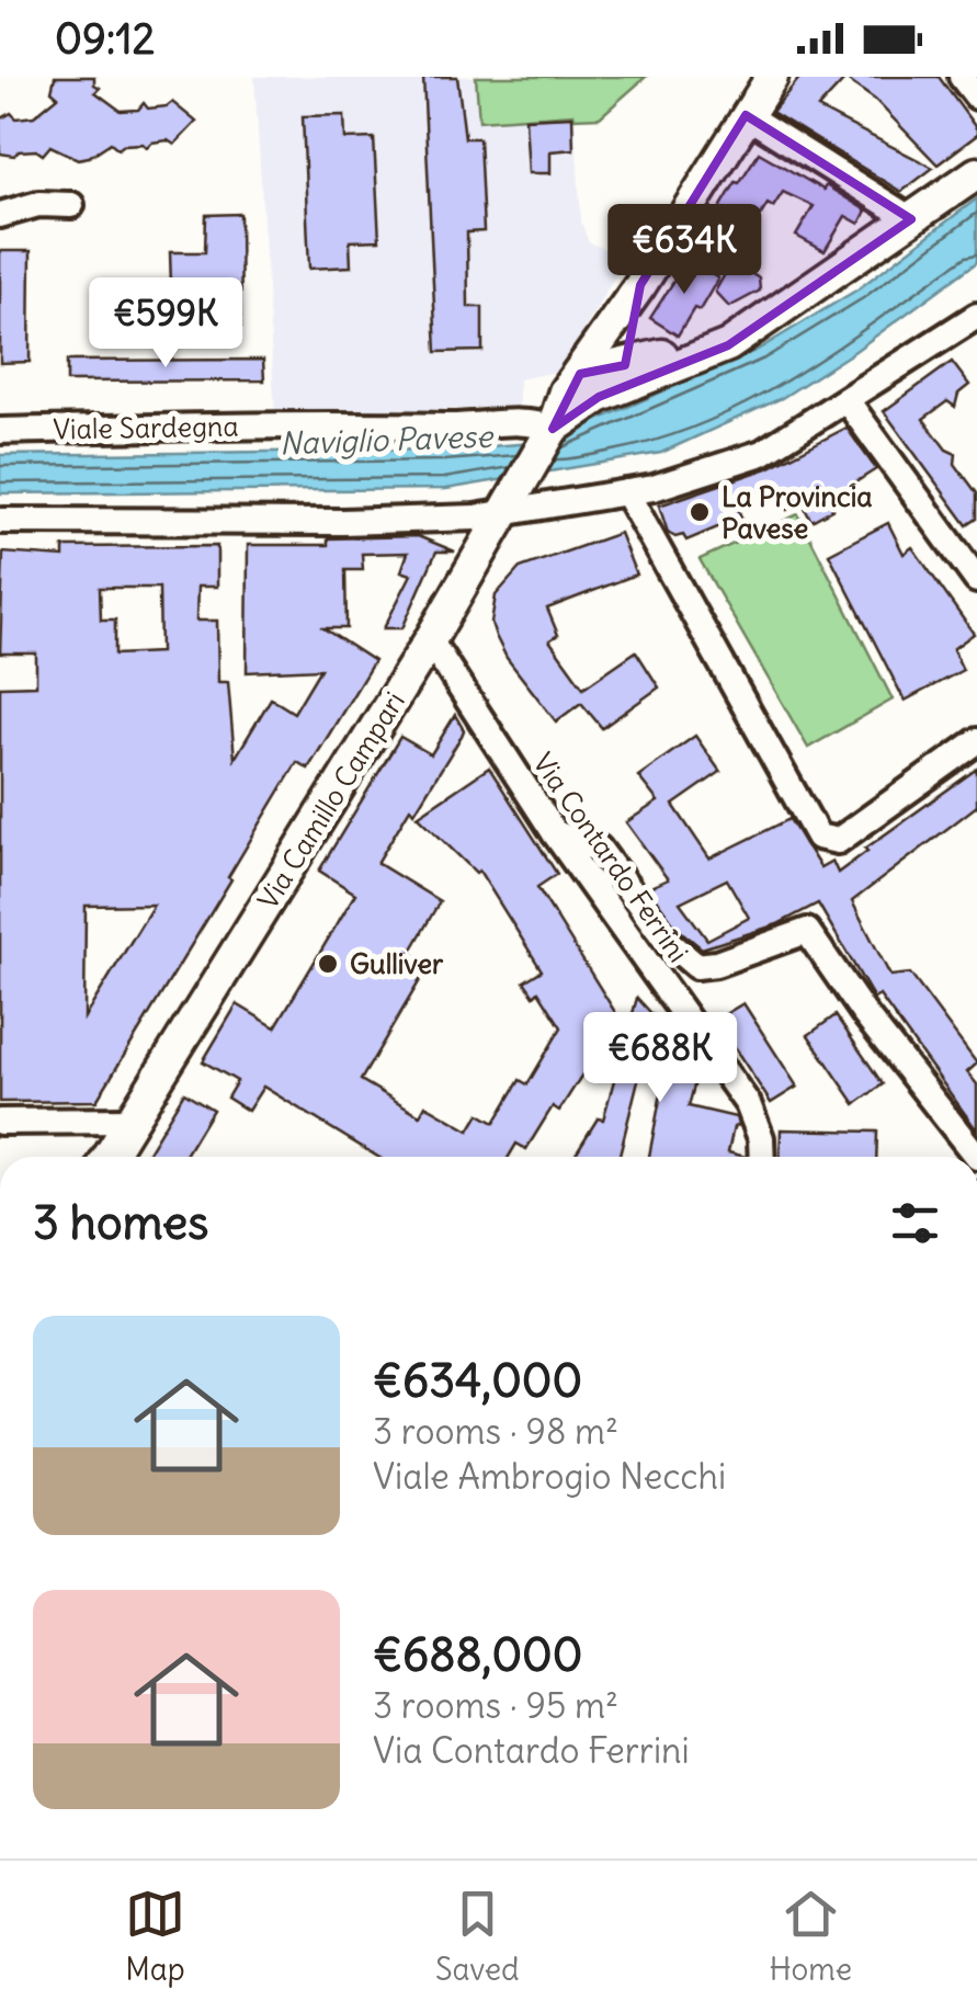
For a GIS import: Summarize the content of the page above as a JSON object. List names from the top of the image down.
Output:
{
  "streets": {
    "street": ["Viale Sardegna", "Via Camillo Campari", "Via Contardo Ferrini"]
  },
  "crossings": [
    ["Viale Sardegna", "Via Camillo Campari"],
    ["Via Camillo Campari", "Via Contardo Ferrini"]
  ],
  "water": ["Naviglio Pavese"],
  "places": ["La Provincia Pavese", "Gulliver"],
  "page": {
    "status": "09:12",
    "price": ["€634K", "€599K", "€688K"],
    "heading": "3 homes",
    "list": [
      {
        "name": "€634,000",
        "note": "3 rooms · 98 m² · Viale Ambrogio Necchi"
      },
      {
        "name": "€688,000",
        "note": "3 rooms · 95 m² · Via Contardo Ferrini"
      }
    ],
    "tabs": ["Map", "Saved", "Home"]
  }
}
